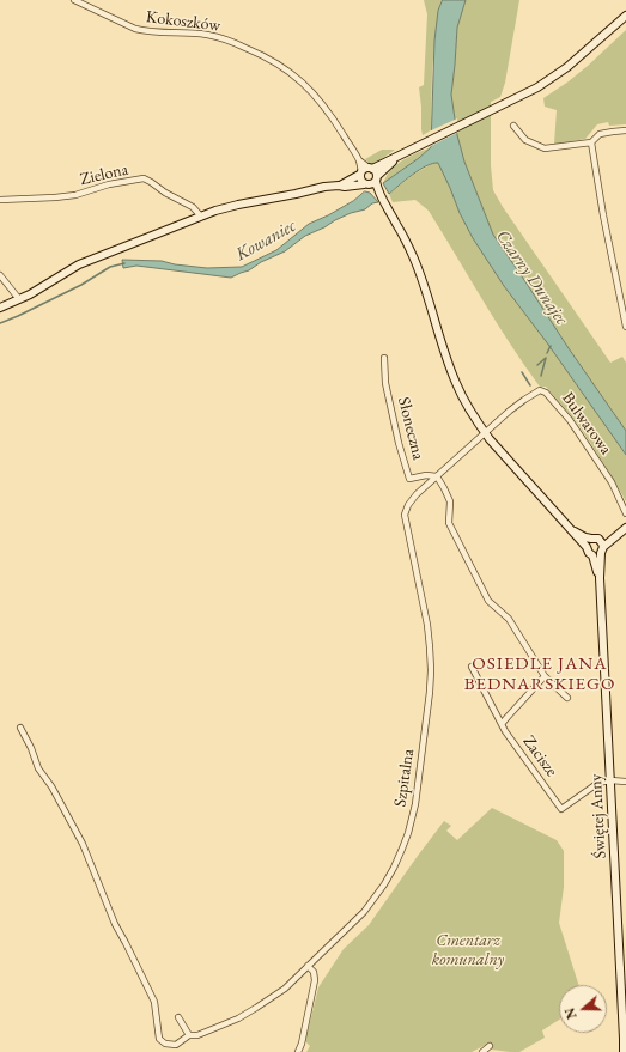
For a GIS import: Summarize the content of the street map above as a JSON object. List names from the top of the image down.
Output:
{
  "streets": {
    "street": [
      "Kokoszków",
      "Zielona",
      "Bulwarowa",
      "Słoneczna",
      "Zacisze",
      "Szpitalna",
      "Świętej Anny"
    ]
  },
  "crossings": [
    ["Bulwarowa", "Szpitalna"],
    ["Słoneczna", "Szpitalna"],
    ["Zacisze", "Świętej Anny"]
  ],
  "districts": ["OSIEDLE JANA BEDNARSKIEGO"],
  "water": ["Kowaniec", "Czarny Dunajec"],
  "parks": ["Cmentarz komunalny"],
  "north": "left"
}
